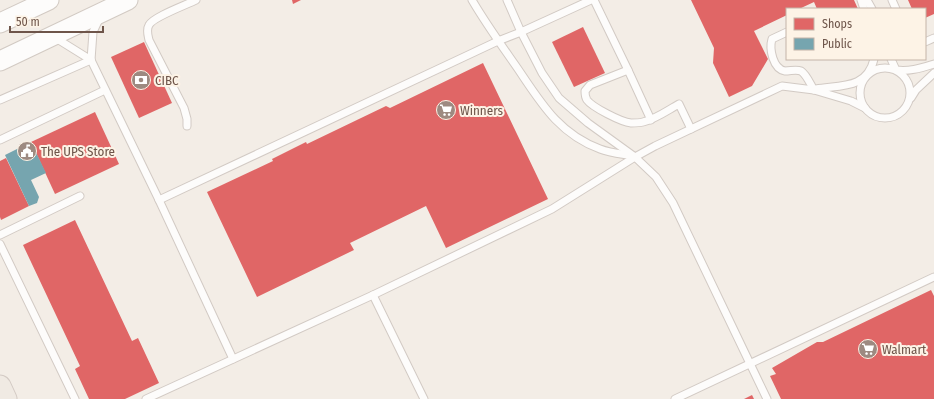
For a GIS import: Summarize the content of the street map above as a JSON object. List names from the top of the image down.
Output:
{
  "places": {
    "bank": ["CIBC"],
    "supermarket": ["Winners", "Walmart"],
    "public building": ["The UPS Store"]
  },
  "legend": ["Shops", "Public"],
  "scale_bar": "50 m"
}
